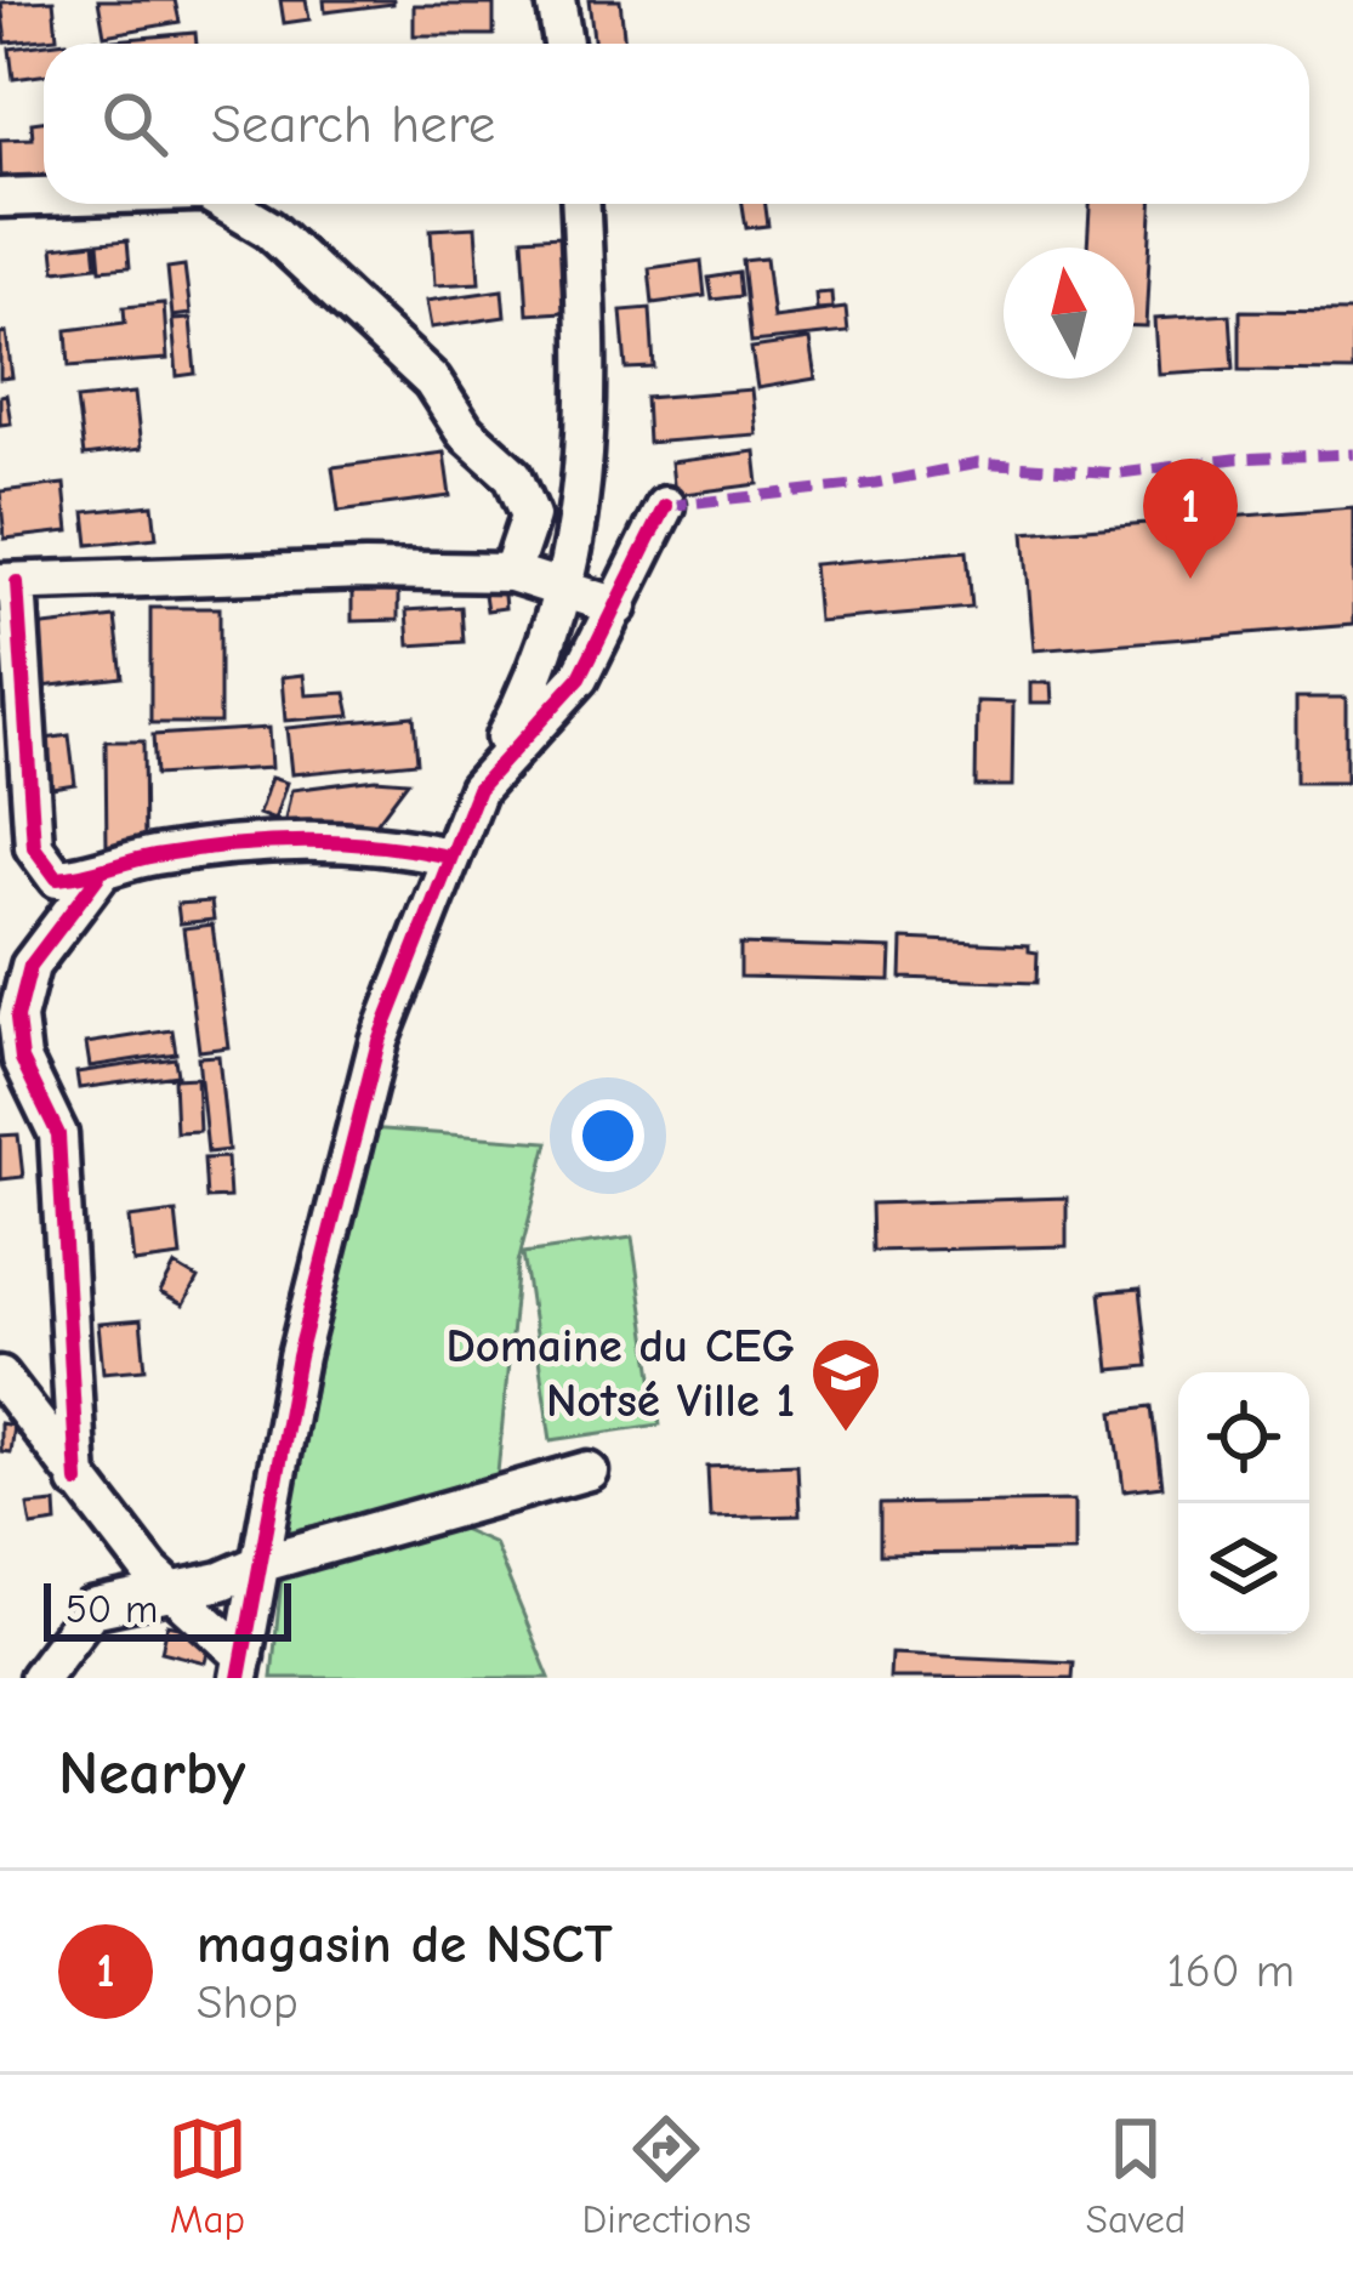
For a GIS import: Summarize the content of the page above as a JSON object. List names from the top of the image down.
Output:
{
  "places": {
    "school or university": ["Domaine du CEG Notsé Ville 1"]
  },
  "scale_bar": "50 m",
  "north": "top",
  "page": {
    "search": "Search here",
    "pins": "1",
    "scale": "50 m",
    "heading": "Nearby",
    "list": [
      {
        "mark": "1",
        "name": "magasin de NSCT",
        "note": "Shop",
        "value": "160 m"
      }
    ],
    "nav": ["Map", "Directions", "Saved"]
  }
}
